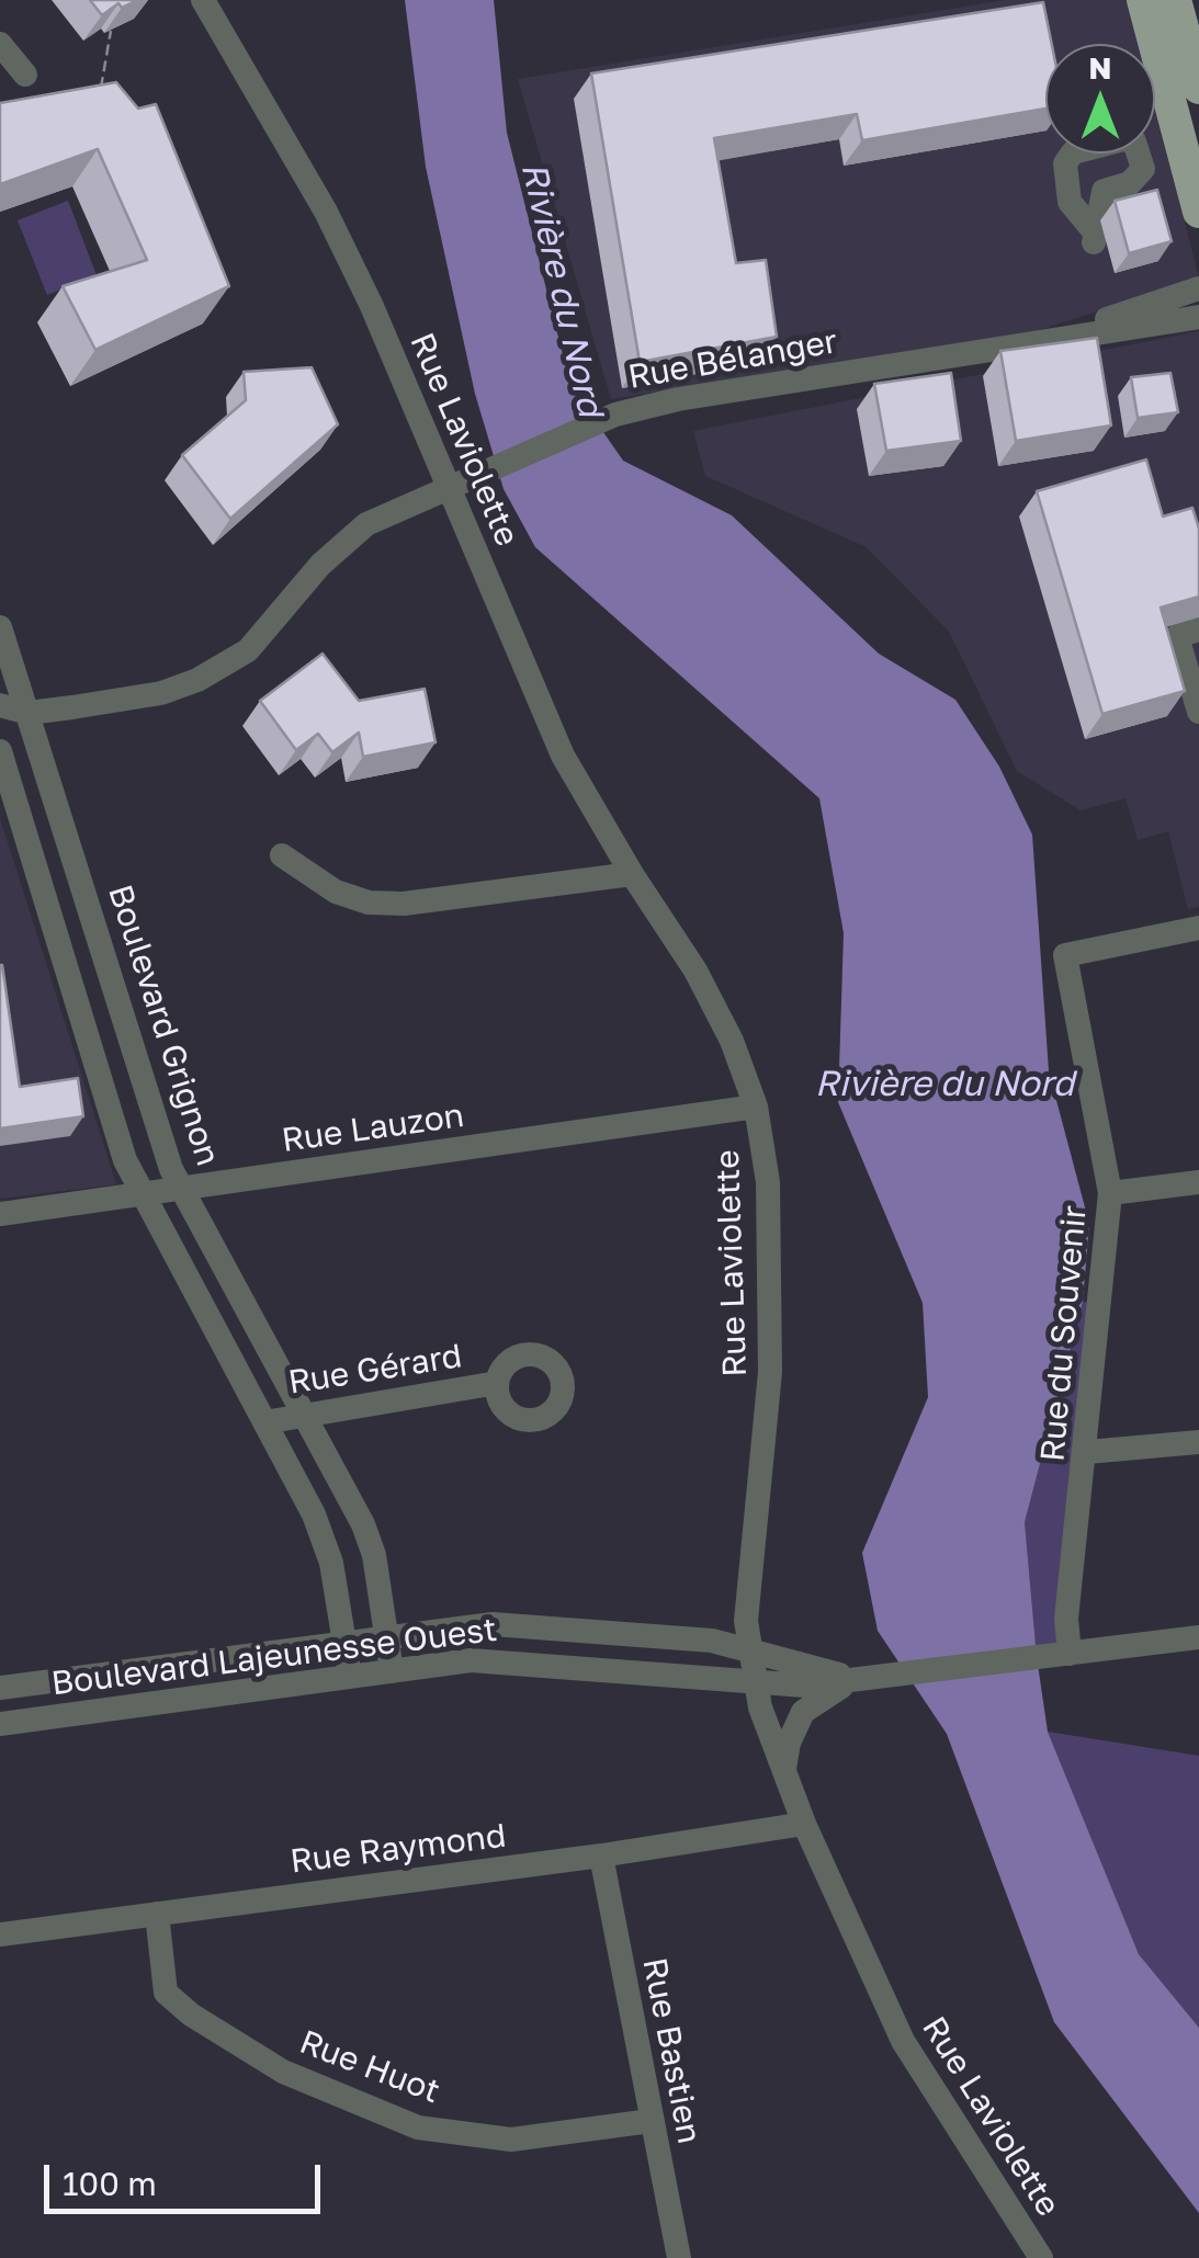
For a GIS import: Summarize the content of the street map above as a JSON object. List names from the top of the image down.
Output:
{
  "streets": {
    "street": [
      "Rue Bélanger",
      "Rue Laviolette",
      "Boulevard Grignon",
      "Rue Lauzon",
      "Rue du Souvenir",
      "Rue Gérard",
      "Boulevard Lajeunesse Ouest",
      "Rue Raymond",
      "Rue Bastien",
      "Rue Huot"
    ]
  },
  "crossings": [
    ["Rue Bélanger", "Rue Laviolette"],
    ["Rue Bélanger", "Boulevard Grignon"],
    ["Rue Laviolette", "Rue Lauzon"],
    ["Rue Laviolette", "Boulevard Lajeunesse Ouest"],
    ["Rue Laviolette", "Rue Raymond"],
    ["Boulevard Grignon", "Rue Lauzon"],
    ["Boulevard Grignon", "Rue Gérard"],
    ["Boulevard Grignon", "Boulevard Lajeunesse Ouest"],
    ["Rue du Souvenir", "Boulevard Lajeunesse Ouest"],
    ["Rue Raymond", "Rue Bastien"],
    ["Rue Raymond", "Rue Huot"],
    ["Rue Bastien", "Rue Huot"]
  ],
  "water": ["Rivière du Nord"],
  "scale_bar": "100 m",
  "north": "top"
}
